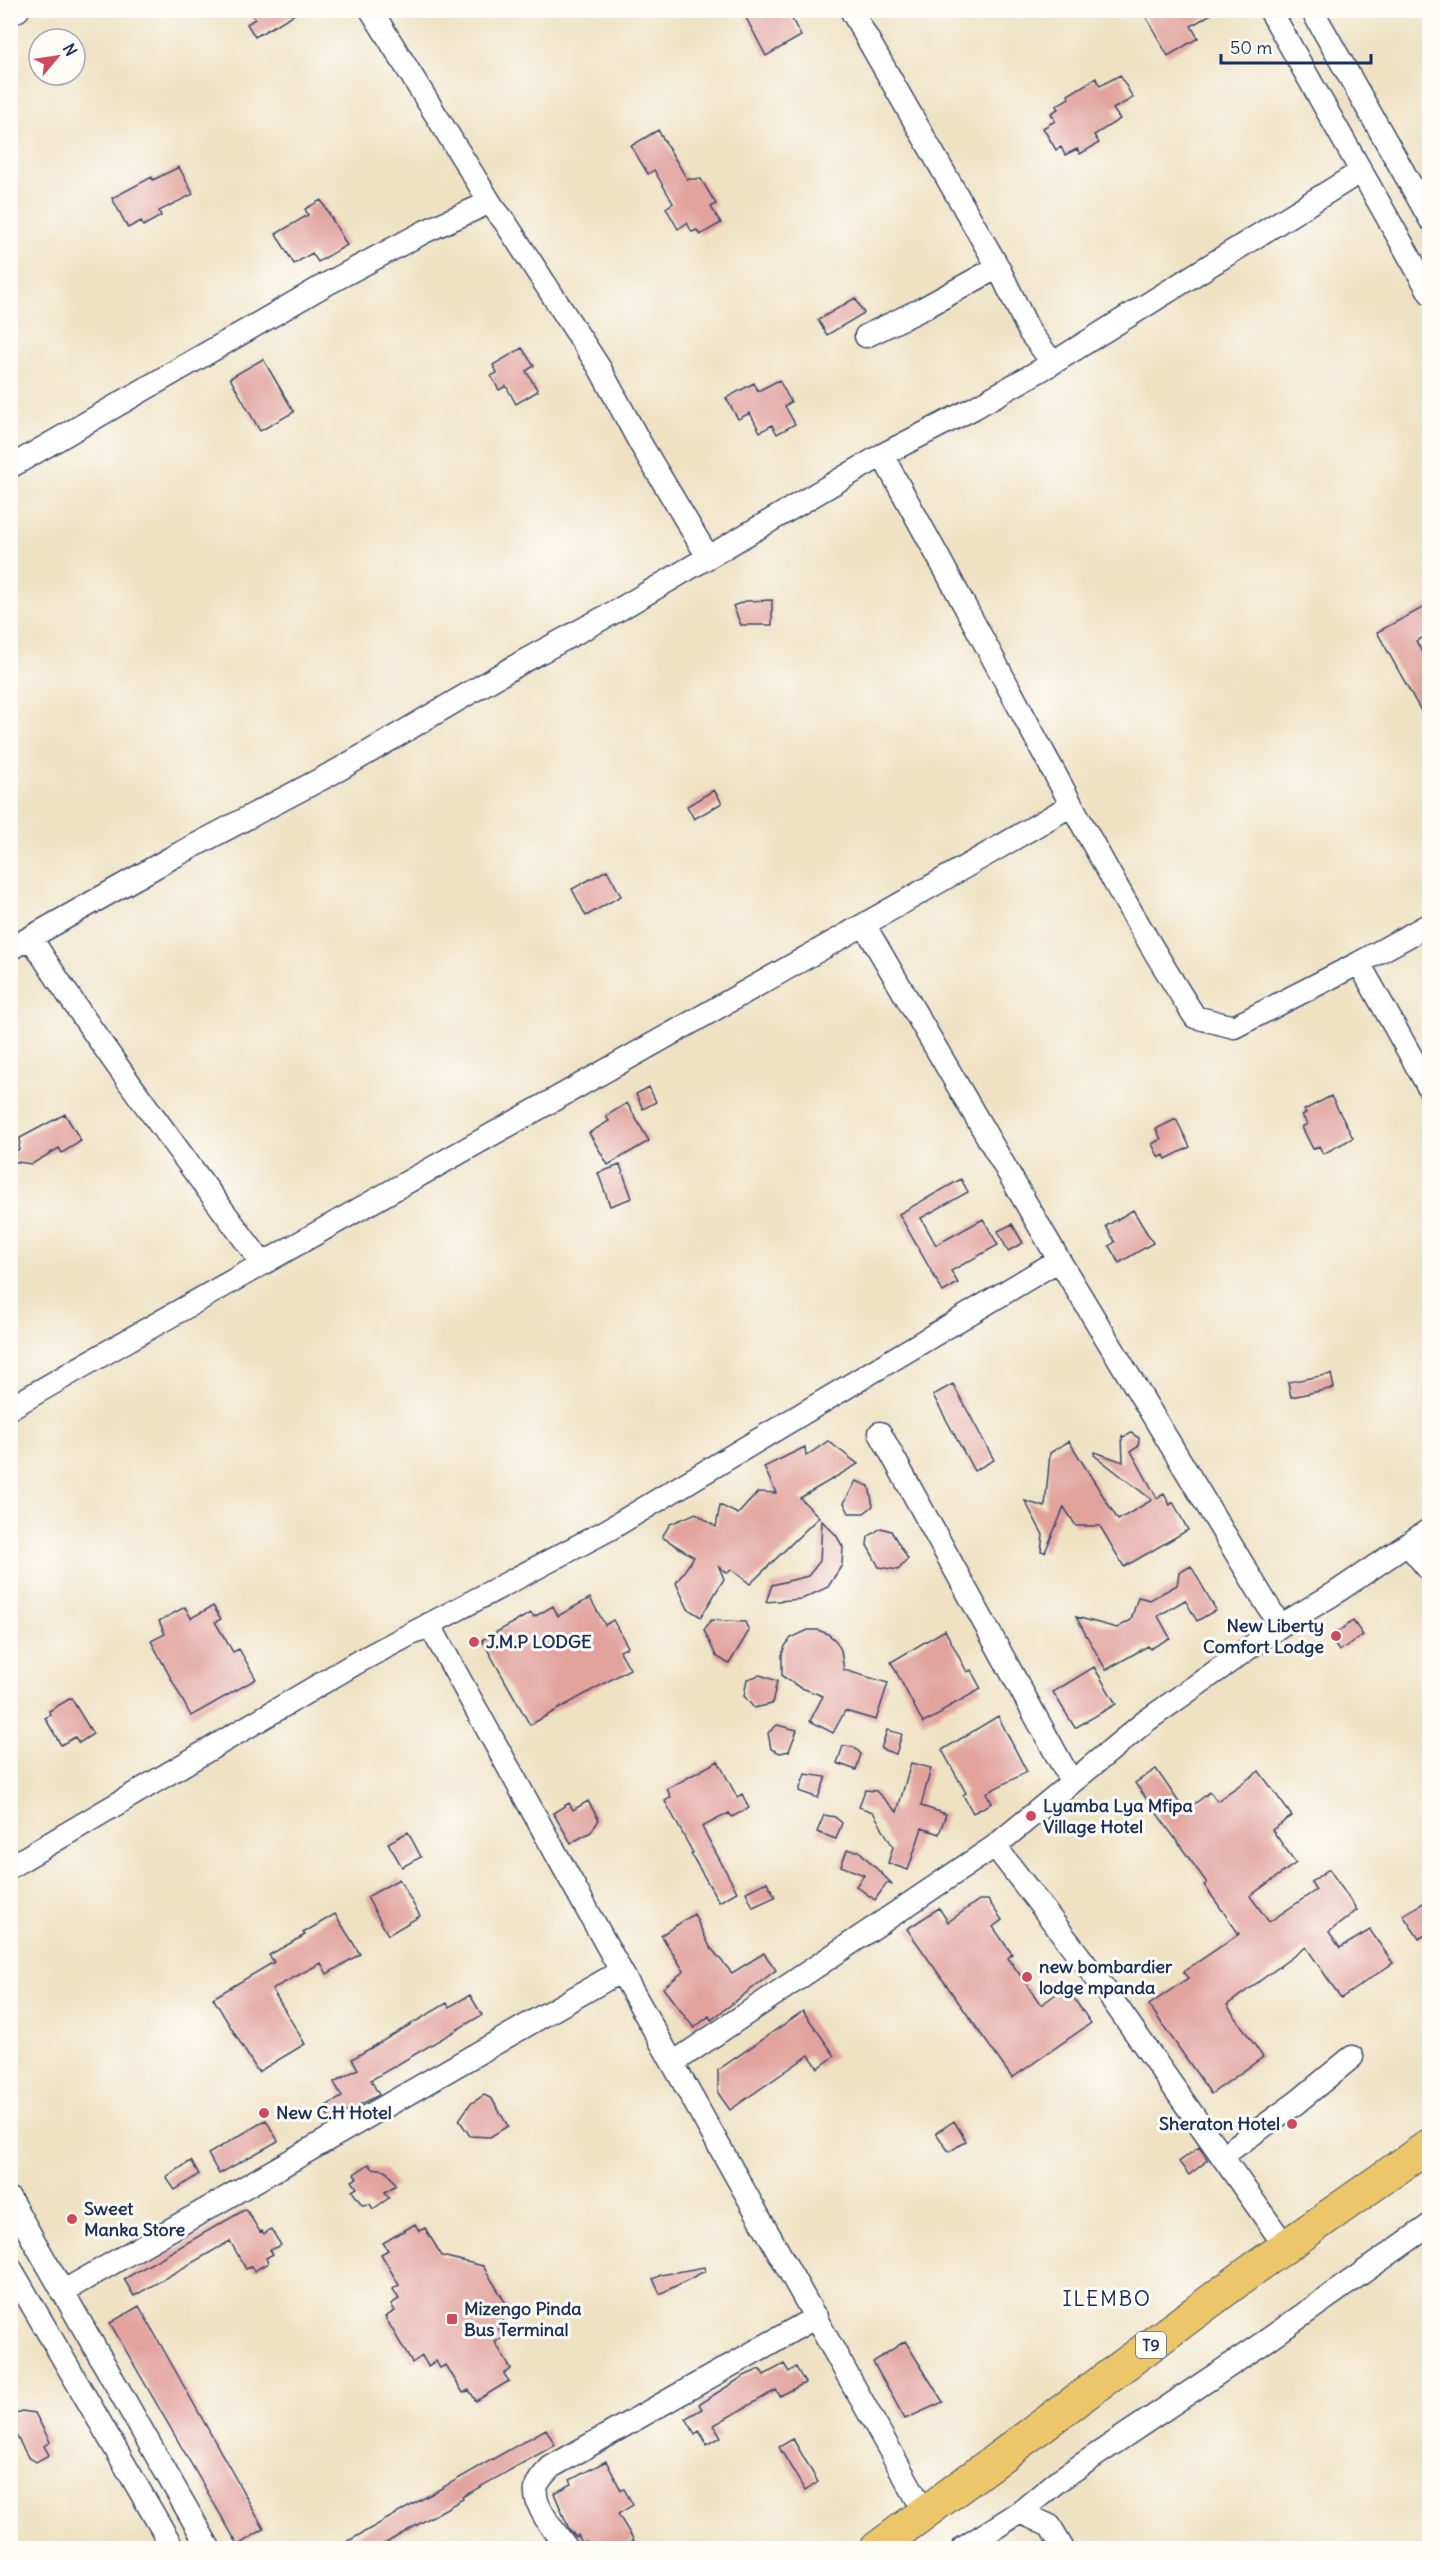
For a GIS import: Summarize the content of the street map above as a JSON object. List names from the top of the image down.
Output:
{
  "streets": {
    "highway": ["T9"]
  },
  "districts": ["ILEMBO"],
  "places": {
    "other": [
      "New Liberty Comfort Lodge",
      "J.M.P LODGE",
      "Lyamba Lya Mfipa Village Hotel",
      "new bombardier lodge mpanda",
      "New C.H Hotel",
      "Sheraton Hotel",
      "Sweet Manka Store"
    ],
    "transit": ["Mizengo Pinda Bus Terminal"]
  },
  "scale_bar": "50 m",
  "north": "top right"
}
